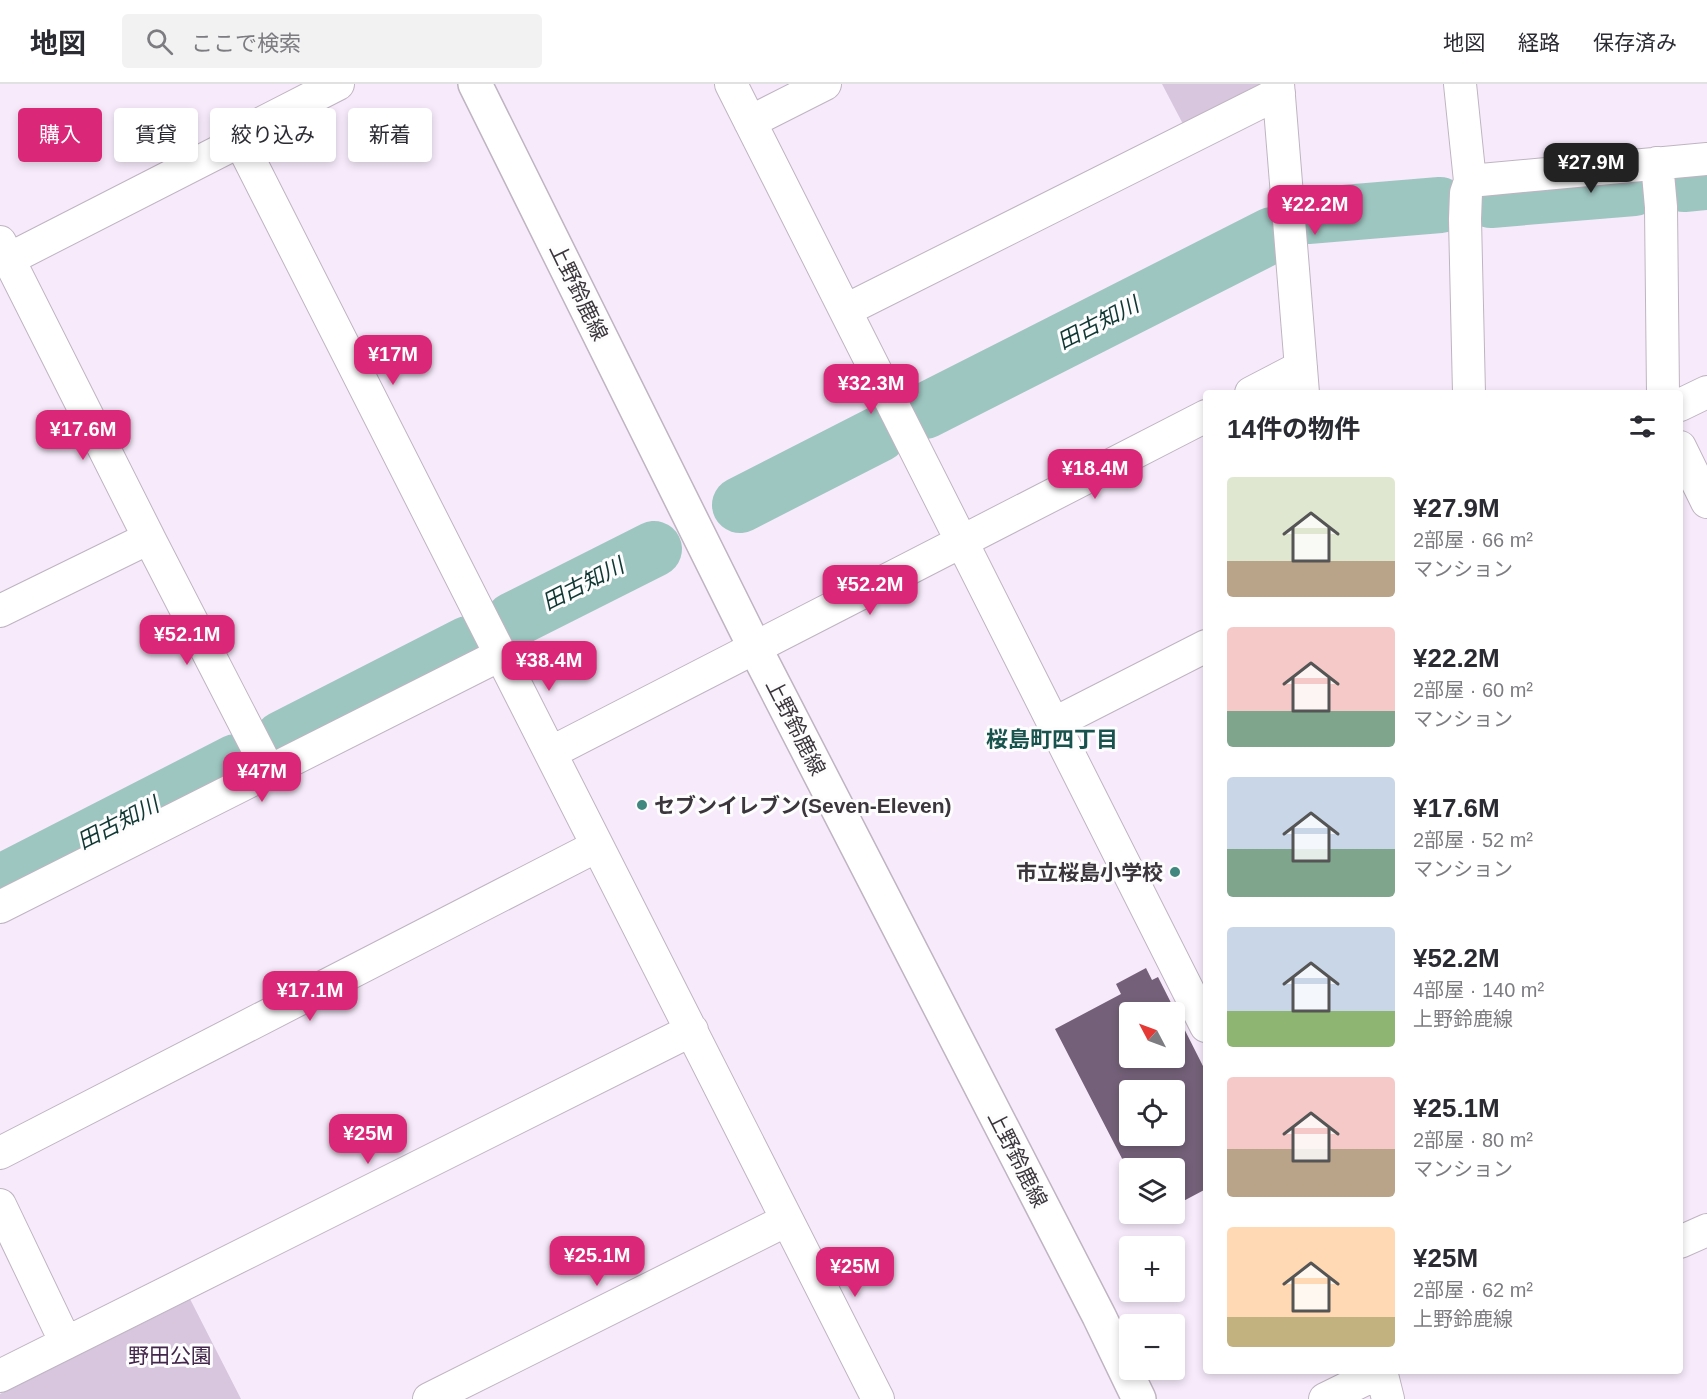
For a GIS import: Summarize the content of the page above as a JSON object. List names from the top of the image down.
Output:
{
  "streets": {
    "main road": ["上野鈴鹿線"]
  },
  "districts": ["桜島町四丁目"],
  "water": ["田古知川"],
  "parks": ["野田公園"],
  "places": ["セブンイレブン(Seven-Eleven)", "市立桜島小学校"],
  "north": "top left",
  "page": {
    "header": "地図",
    "search": "ここで検索",
    "nav": ["地図", "経路", "保存済み"],
    "chip": [
      "購入",
      "賃貸",
      "絞り込み",
      "新着"
    ],
    "price": [
      "¥27.9M",
      "¥22.2M",
      "¥17M",
      "¥32.3M",
      "¥17.6M",
      "¥18.4M",
      "¥52.2M",
      "¥52.1M",
      "¥38.4M",
      "¥47M",
      "¥17.1M",
      "¥25M",
      "¥25.1M",
      "¥25M"
    ],
    "heading": "14件の物件",
    "list": [
      {
        "name": "¥27.9M",
        "note": "2部屋 · 66 m² · マンション"
      },
      {
        "name": "¥22.2M",
        "note": "2部屋 · 60 m² · マンション"
      },
      {
        "name": "¥17.6M",
        "note": "2部屋 · 52 m² · マンション"
      },
      {
        "name": "¥52.2M",
        "note": "4部屋 · 140 m² · 上野鈴鹿線"
      },
      {
        "name": "¥25.1M",
        "note": "2部屋 · 80 m² · マンション"
      },
      {
        "name": "¥25M",
        "note": "2部屋 · 62 m² · 上野鈴鹿線"
      }
    ],
    "map_buttons": ["+", "−"]
  }
}
